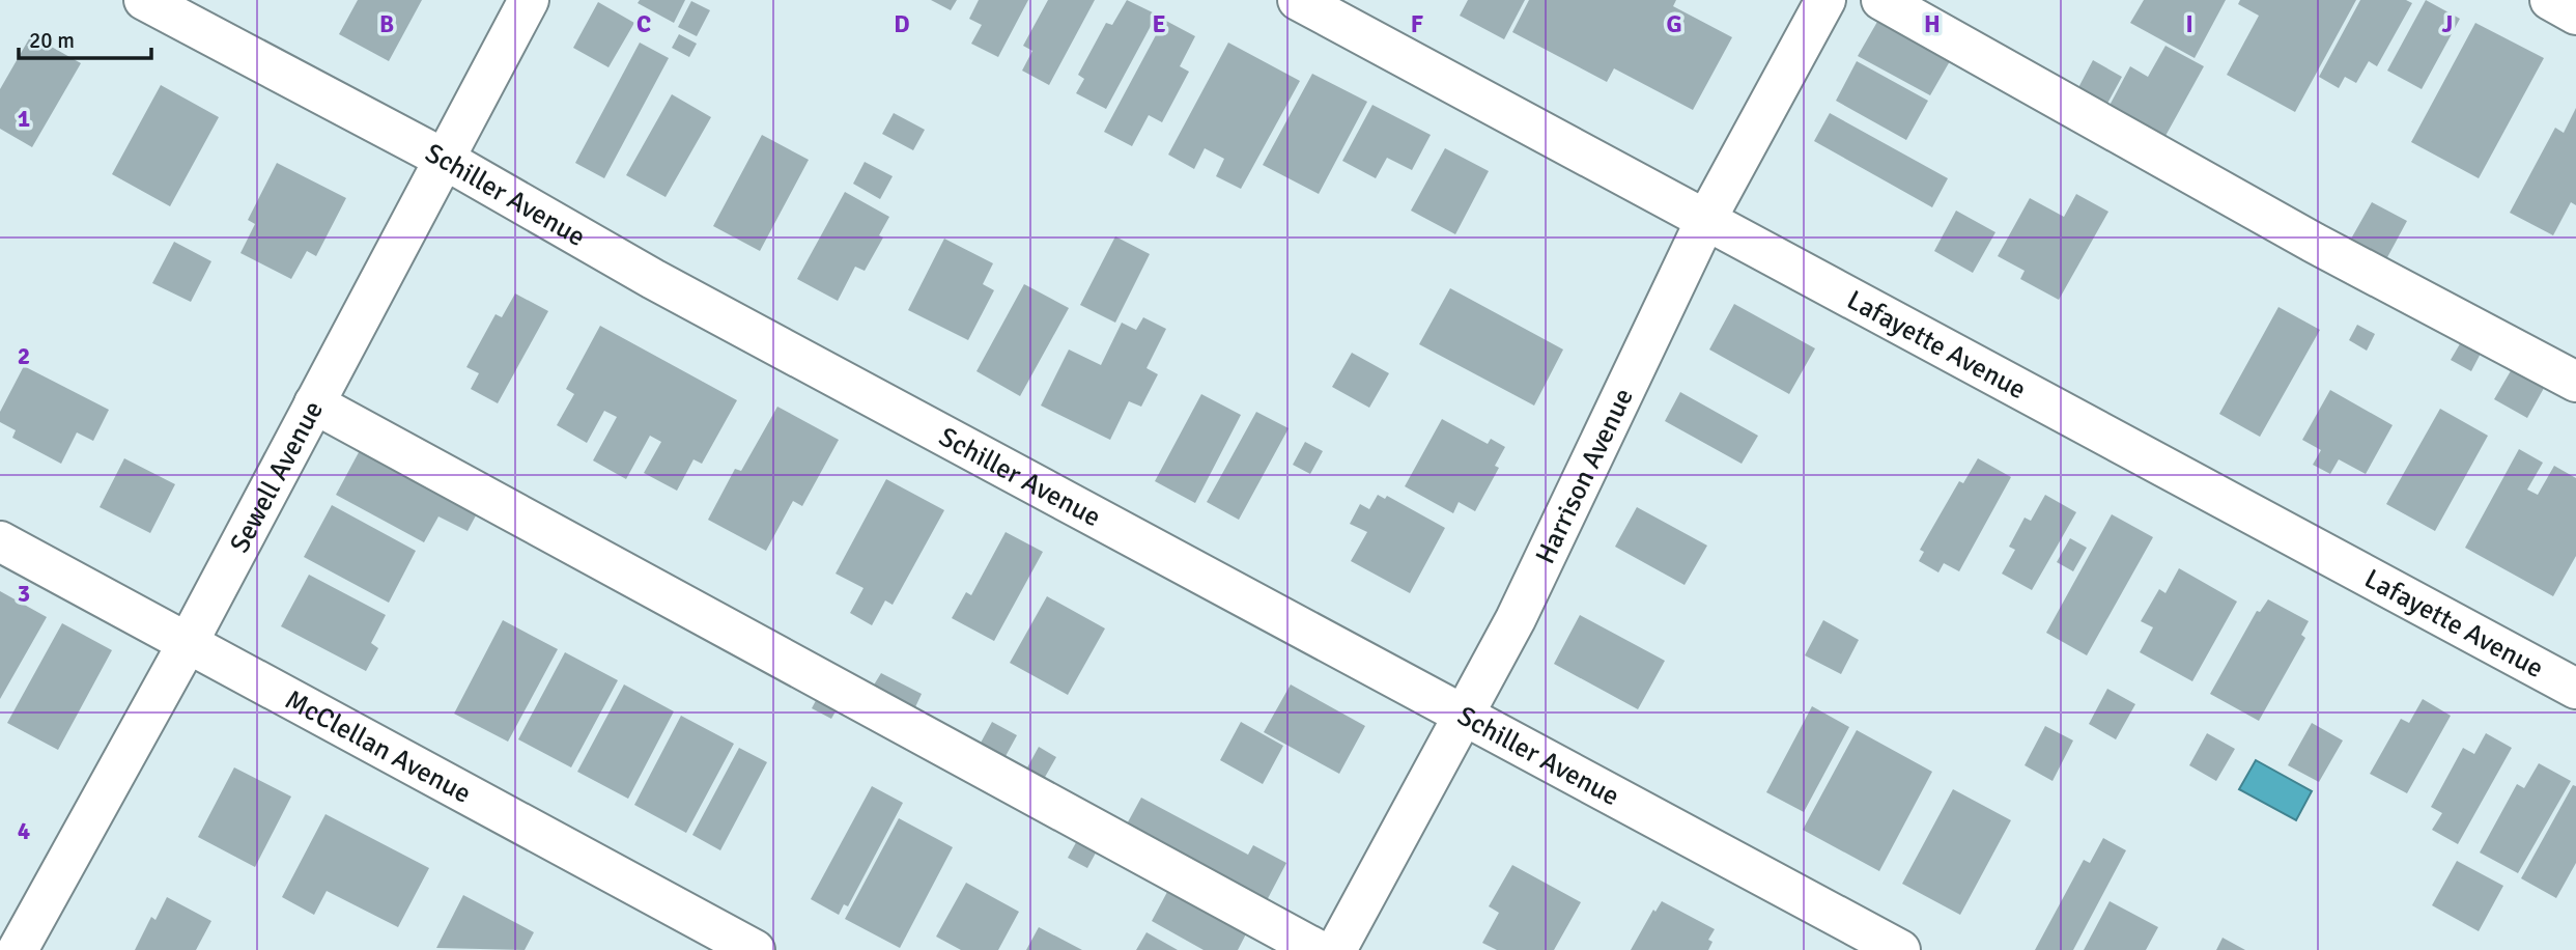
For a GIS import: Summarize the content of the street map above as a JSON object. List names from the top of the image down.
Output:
{
  "streets": {
    "street": [
      "Schiller Avenue",
      "Lafayette Avenue",
      "Sewell Avenue",
      "Harrison Avenue",
      "McClellan Avenue"
    ]
  },
  "crossings": [
    ["Schiller Avenue", "Sewell Avenue"],
    ["Schiller Avenue", "Harrison Avenue"],
    ["Lafayette Avenue", "Harrison Avenue"],
    ["Sewell Avenue", "McClellan Avenue"]
  ],
  "scale_bar": "20 m",
  "grid": {
    "columns": [
      "B",
      "C",
      "D",
      "E",
      "F",
      "G",
      "H",
      "I",
      "J"
    ],
    "rows": [
      "1",
      "2",
      "3",
      "4"
    ]
  }
}
